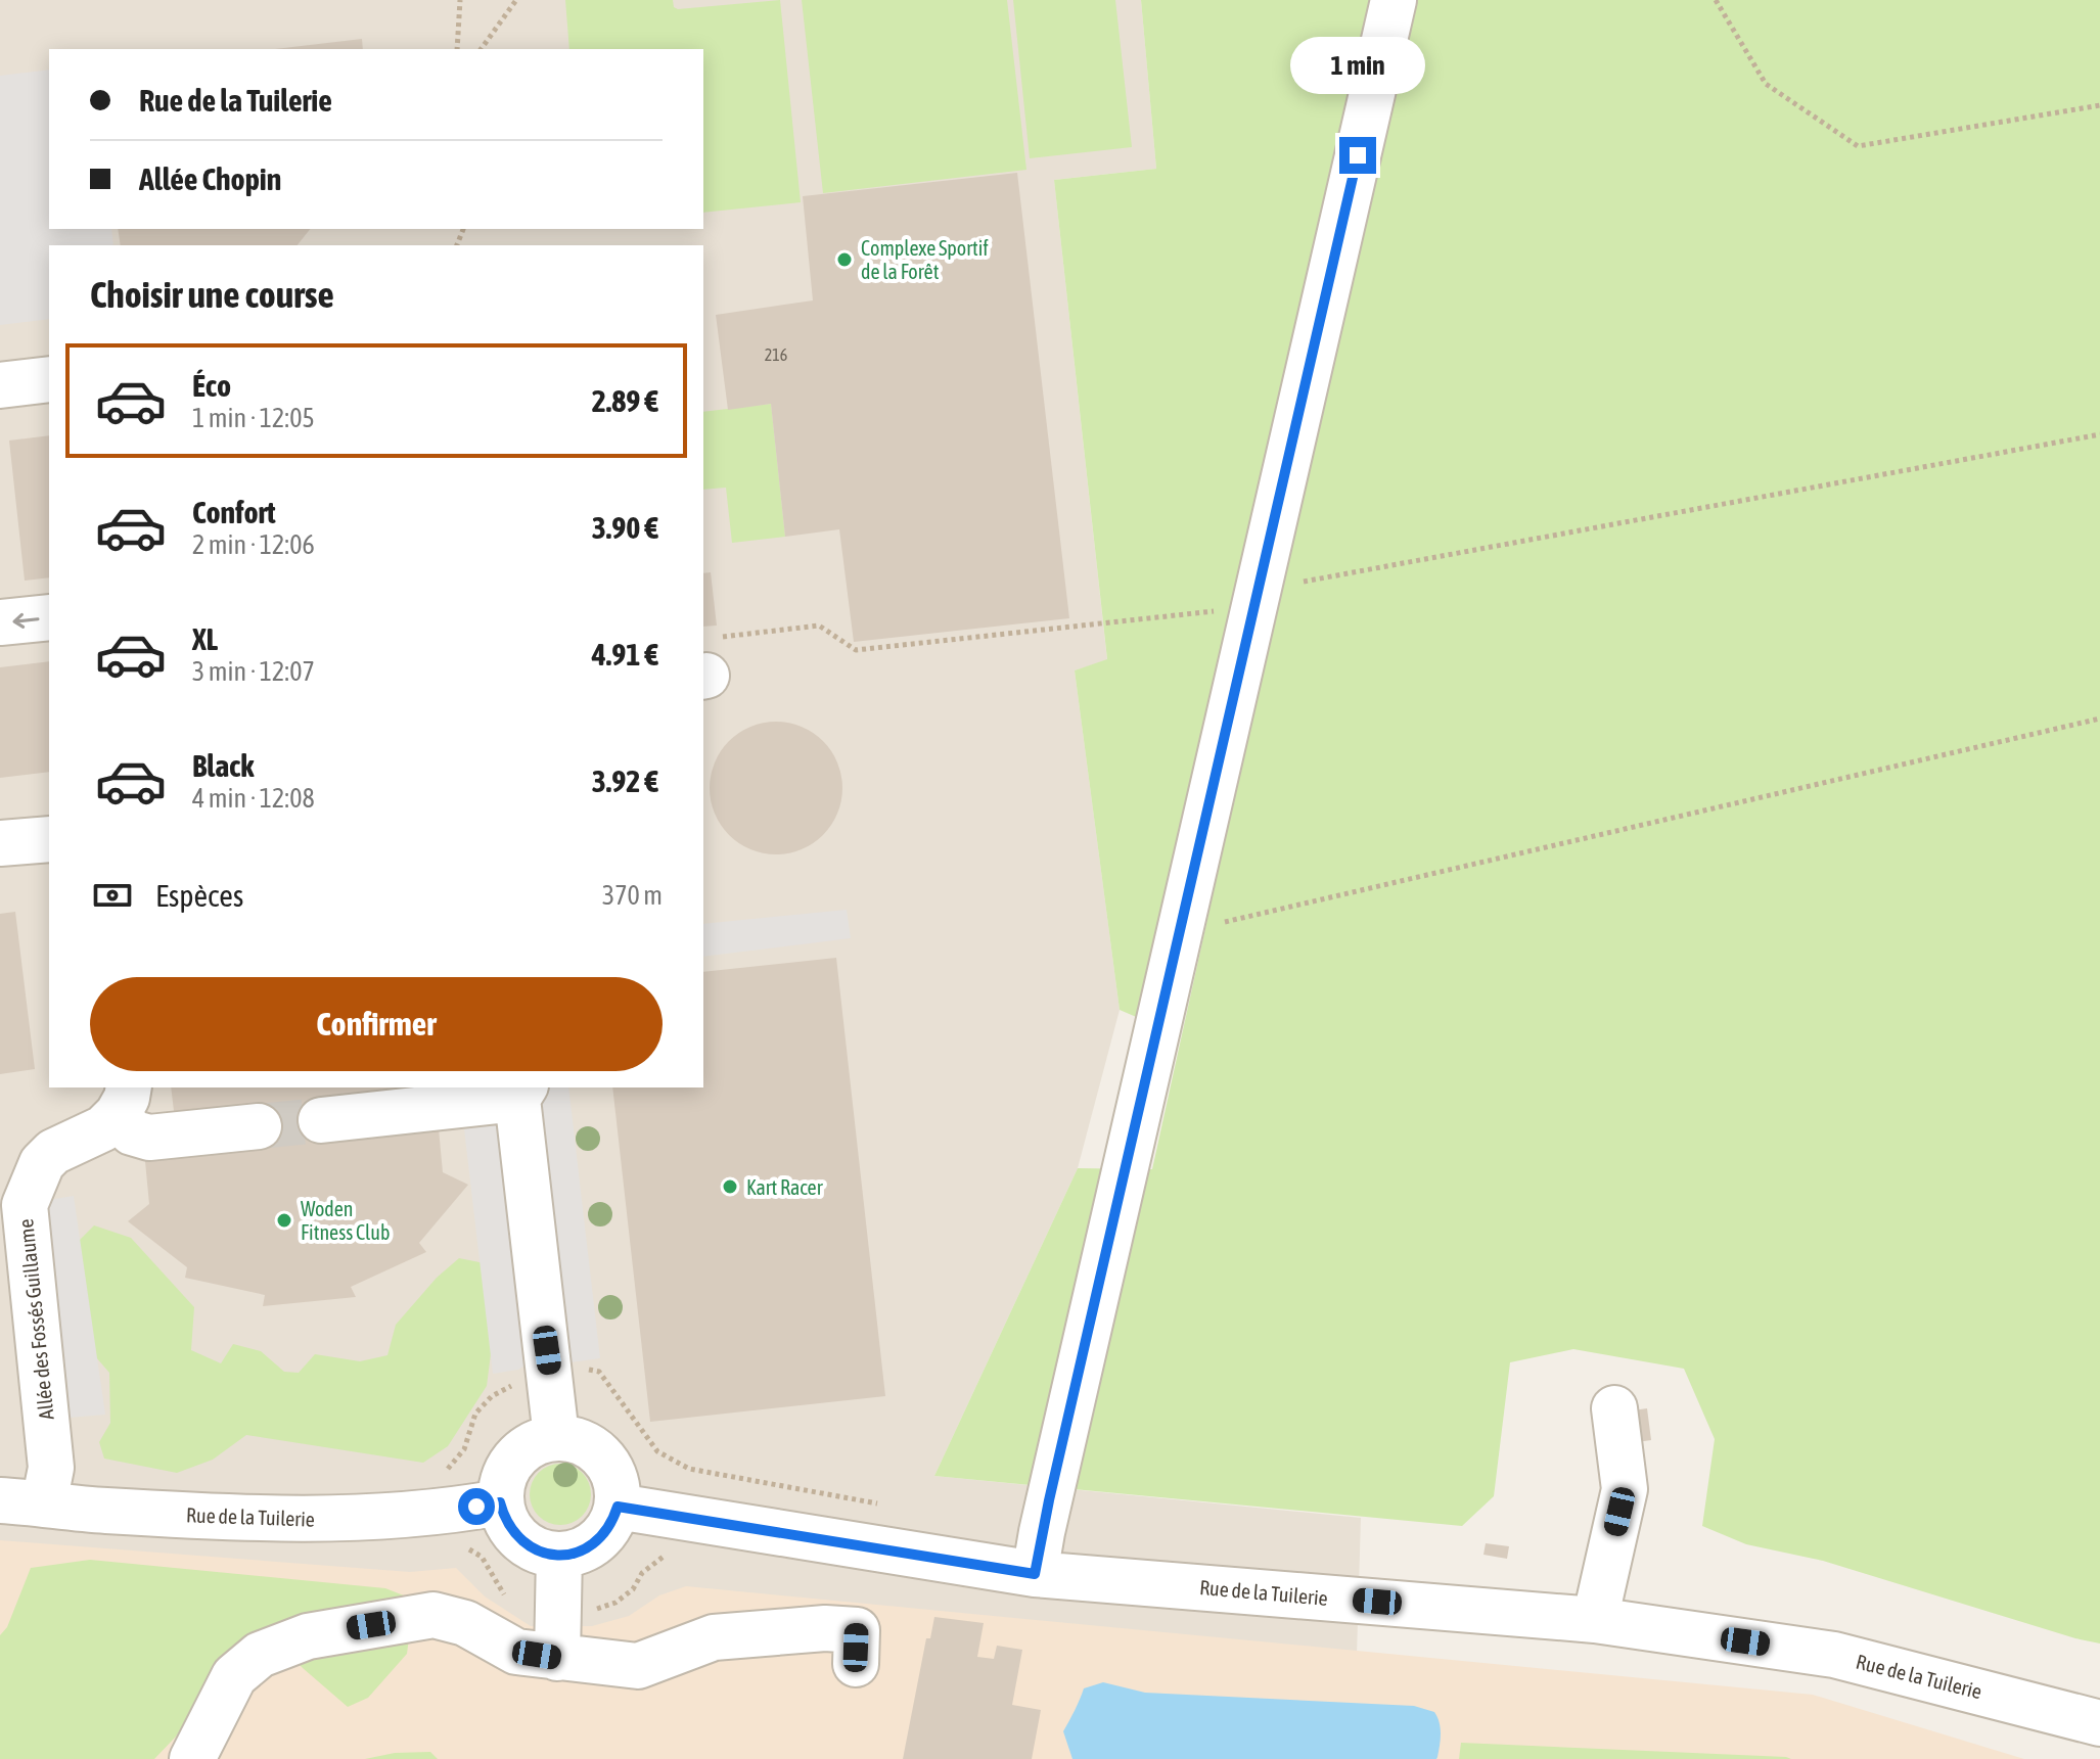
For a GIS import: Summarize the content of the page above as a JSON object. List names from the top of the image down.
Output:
{
  "streets": {
    "street": ["Allée des Fossés Guillaume", "Rue de la Tuilerie"]
  },
  "crossings": [
    ["Allée des Fossés Guillaume", "Rue de la Tuilerie"]
  ],
  "places": ["Complexe Sportif de la Forêt", "Kart Racer", "Woden Fitness Club"],
  "house_numbers": ["216"],
  "page": {
    "bubble": "1 min",
    "banner": ["Rue de la Tuilerie", "Allée Chopin"],
    "heading": "Choisir une course",
    "list": [
      {
        "name": "Éco",
        "note": "1 min · 12:05",
        "value": "2.89 €"
      },
      {
        "name": "Confort",
        "note": "2 min · 12:06",
        "value": "3.90 €"
      },
      {
        "name": "XL",
        "note": "3 min · 12:07",
        "value": "4.91 €"
      },
      {
        "name": "Black",
        "note": "4 min · 12:08",
        "value": "3.92 €"
      }
    ],
    "pay": ["Espèces", "370 m"],
    "buttons": "Confirmer"
  }
}
